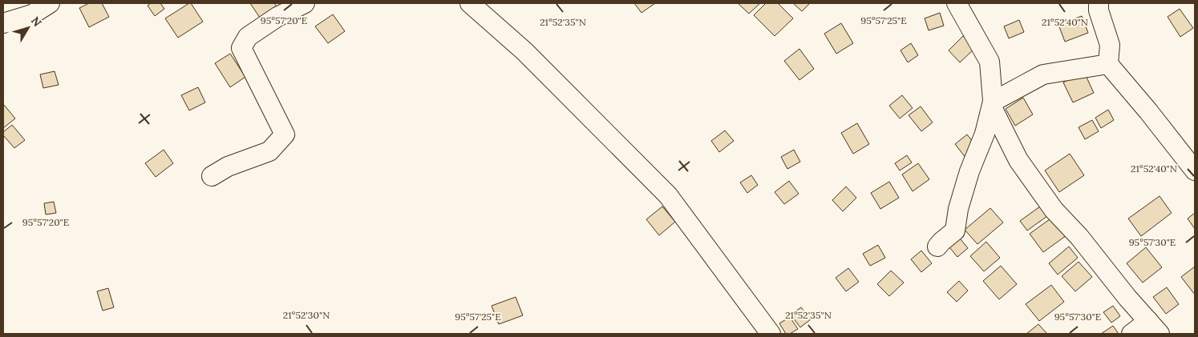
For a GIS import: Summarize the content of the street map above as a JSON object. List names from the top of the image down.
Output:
{
  "north": "top right",
  "coordinates": [
    "95°57'20\"E",
    "95°57'25\"E",
    "21°52'35\"N",
    "21°52'40\"N",
    "95°57'30\"E",
    "21°52'30\"N"
  ]
}
